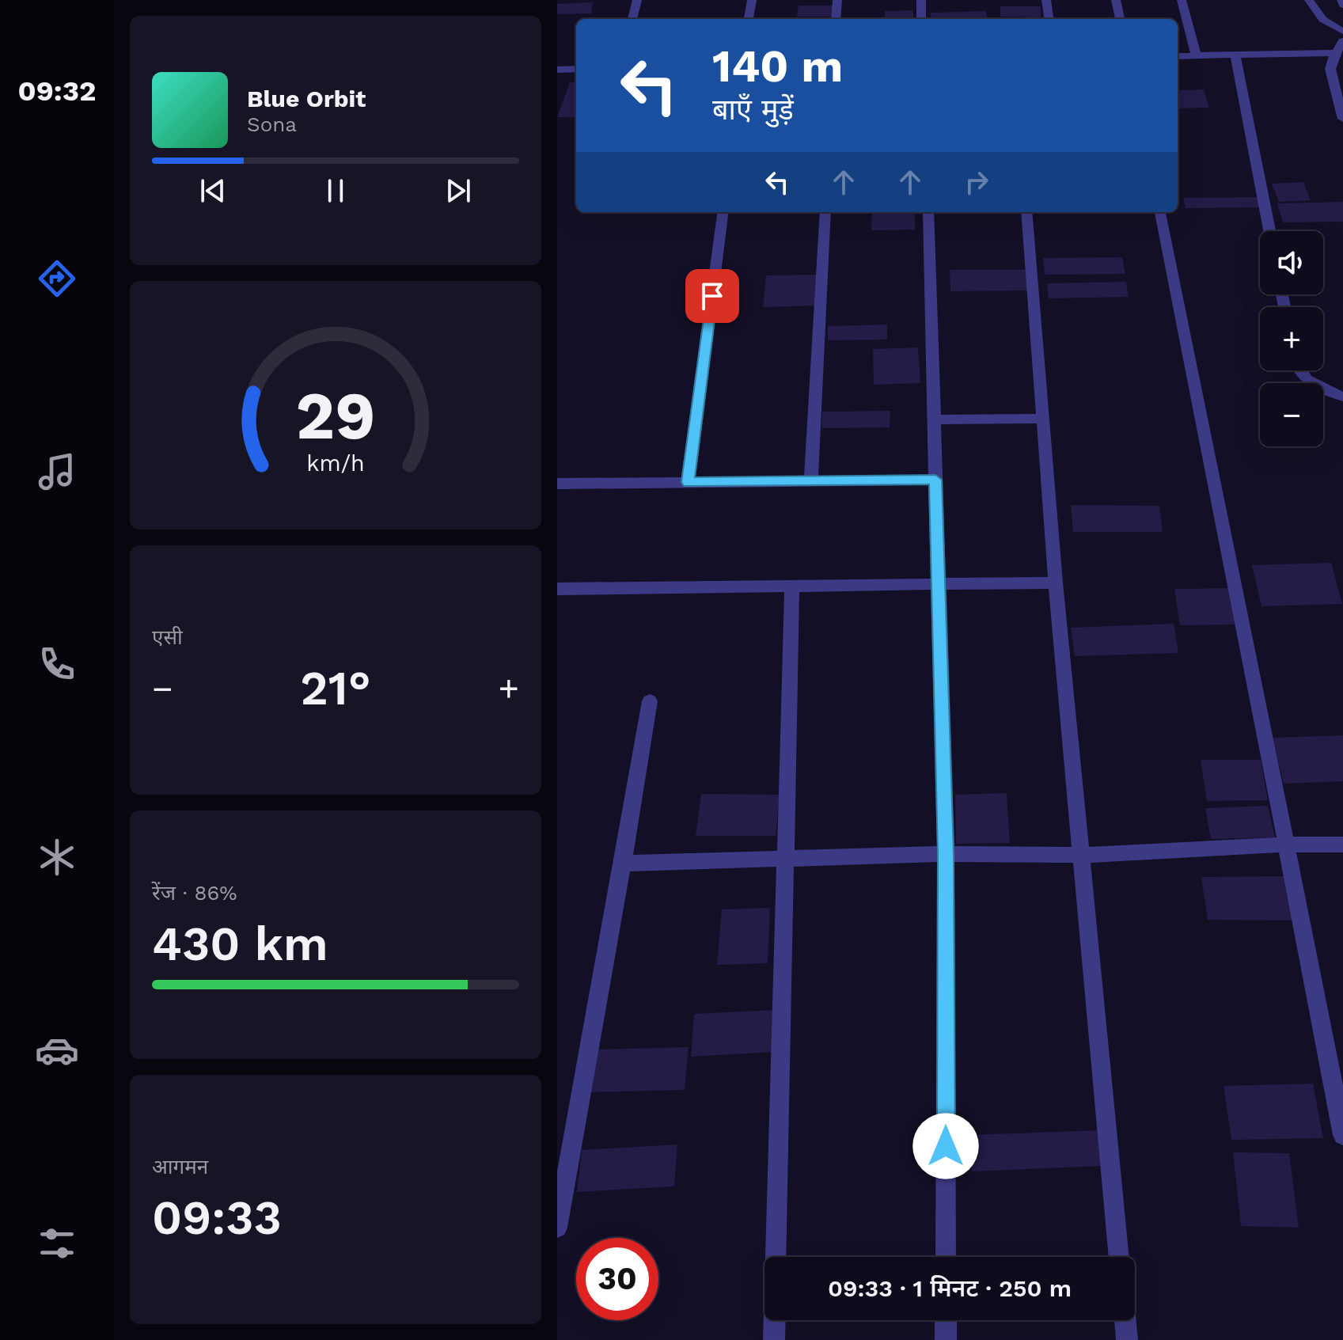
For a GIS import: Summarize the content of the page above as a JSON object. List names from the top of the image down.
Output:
{
  "page": {
    "tabs": "09:32",
    "turn": ["140 m", "बाएँ मुड़ें"],
    "song": ["Blue Orbit", "Sona"],
    "map_buttons": ["+", "−"],
    "tile": [
      "एसी",
      ["रेंज · 86%", "430 km"],
      ["आगमन", "09:33"]
    ],
    "heat": ["−", "21°", "+"],
    "limit": "30",
    "trip": "09:33 · 1 मिनट · 250 m",
    "gauge": ["29", "km/h"]
  }
}
